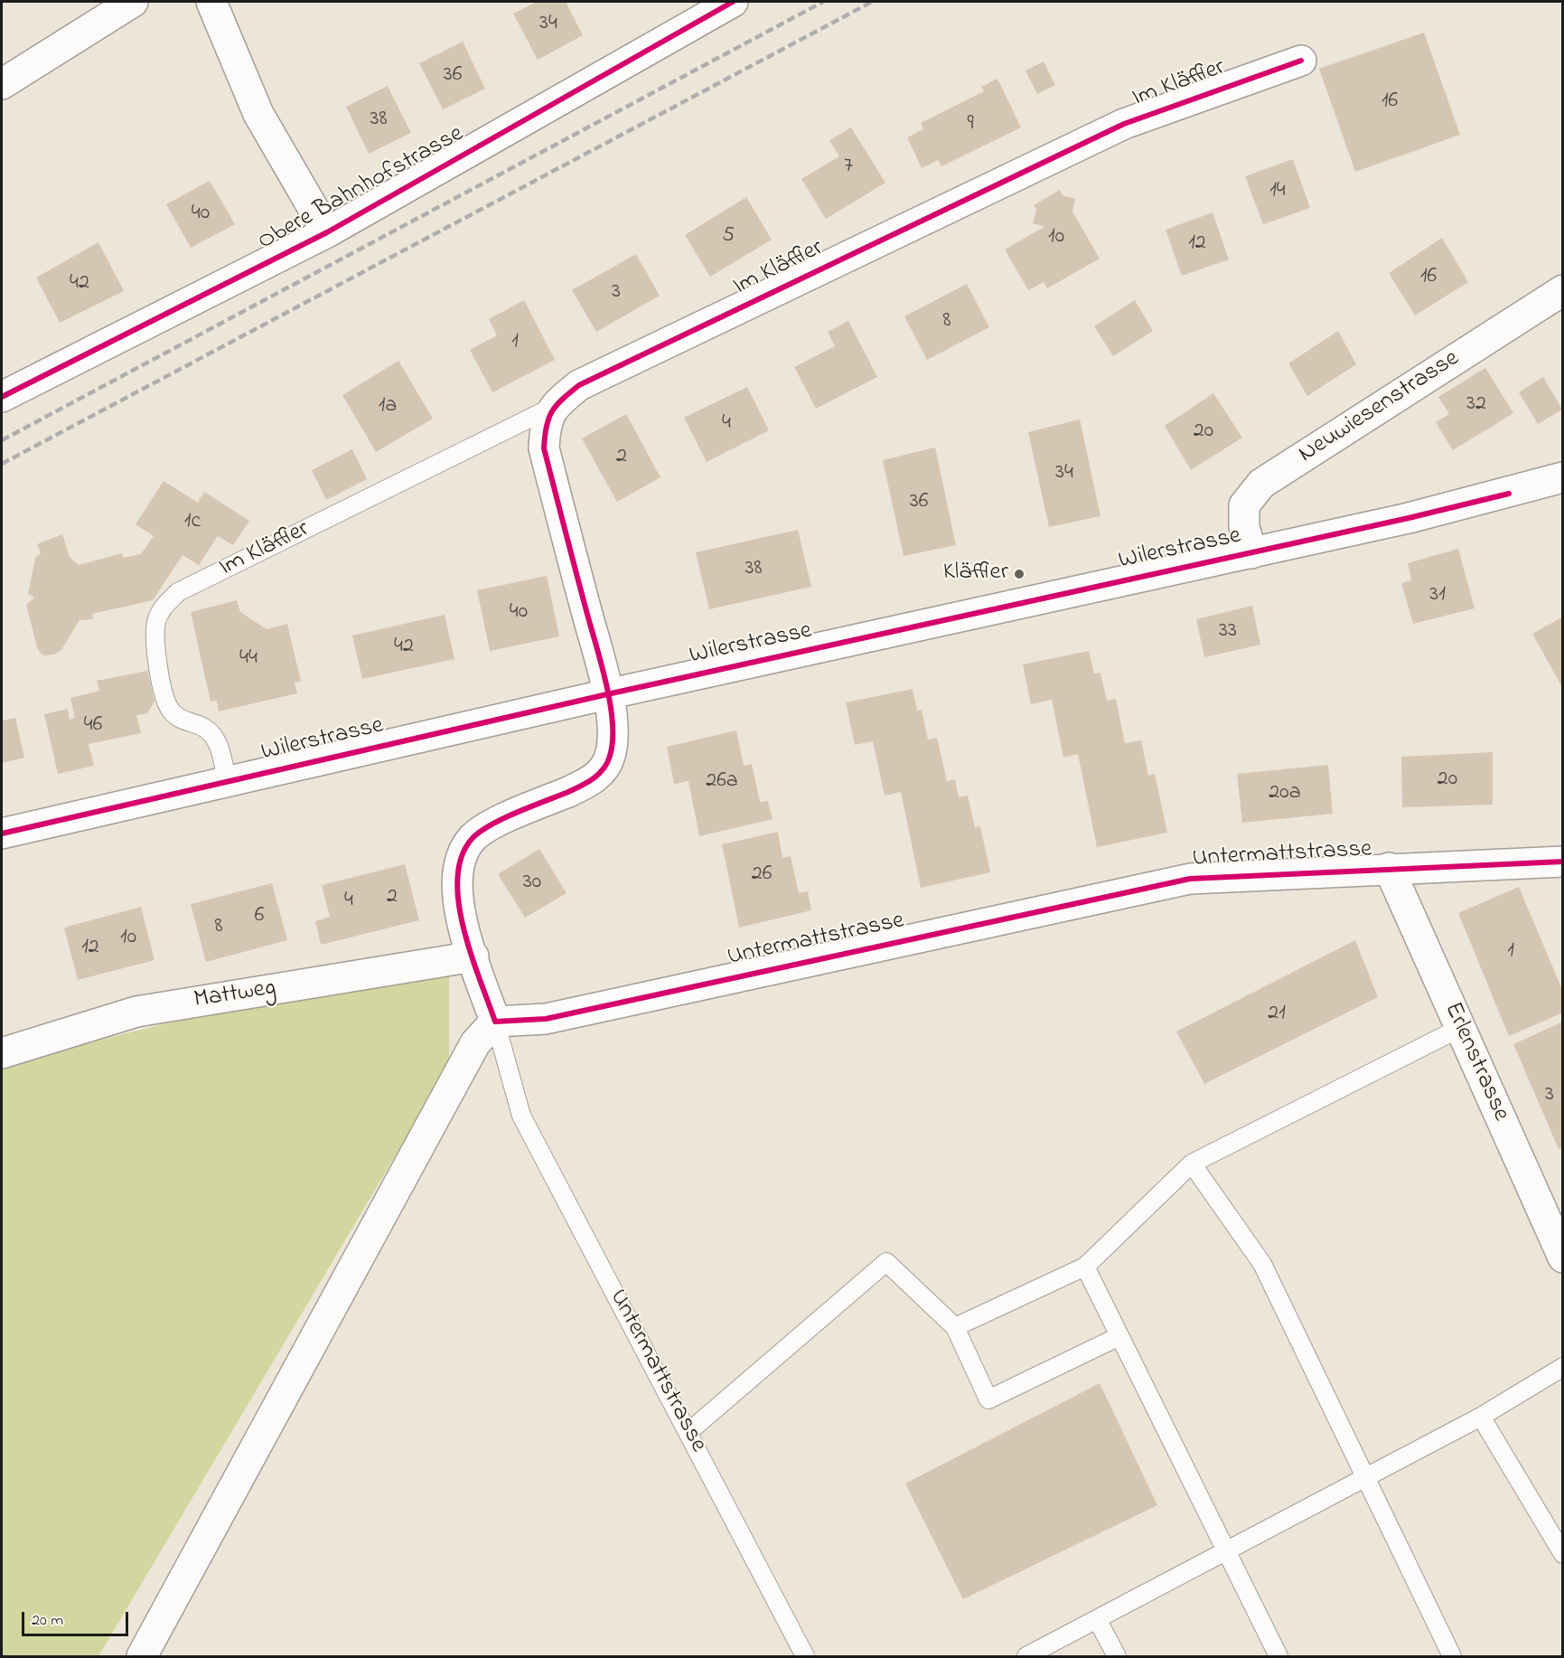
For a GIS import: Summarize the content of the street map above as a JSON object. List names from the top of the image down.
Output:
{
  "streets": {
    "street": [
      "Im Kläffler",
      "Obere Bahnhofstrasse",
      "Neuwiesenstrasse",
      "Wilerstrasse",
      "Untermattstrasse",
      "Mattweg",
      "Erlenstrasse"
    ]
  },
  "crossings": [
    ["Im Kläffler", "Wilerstrasse"],
    ["Neuwiesenstrasse", "Wilerstrasse"],
    ["Wilerstrasse", "Untermattstrasse"],
    ["Untermattstrasse", "Mattweg"],
    ["Untermattstrasse", "Erlenstrasse"]
  ],
  "places": ["Kläffler"],
  "house_numbers": [
    "34",
    "36",
    "16",
    "38",
    "9",
    "7",
    "14",
    "40",
    "5",
    "10",
    "12",
    "16",
    "42",
    "3",
    "8",
    "1",
    "32",
    "1a",
    "4",
    "20",
    "2",
    "34",
    "36",
    "1c",
    "38",
    "31",
    "40",
    "33",
    "42",
    "44",
    "46",
    "20",
    "26a",
    "20a",
    "26",
    "30",
    "2",
    "4",
    "6",
    "8",
    "10",
    "12",
    "1",
    "21",
    "3"
  ],
  "scale_bar": "20 m"
}
